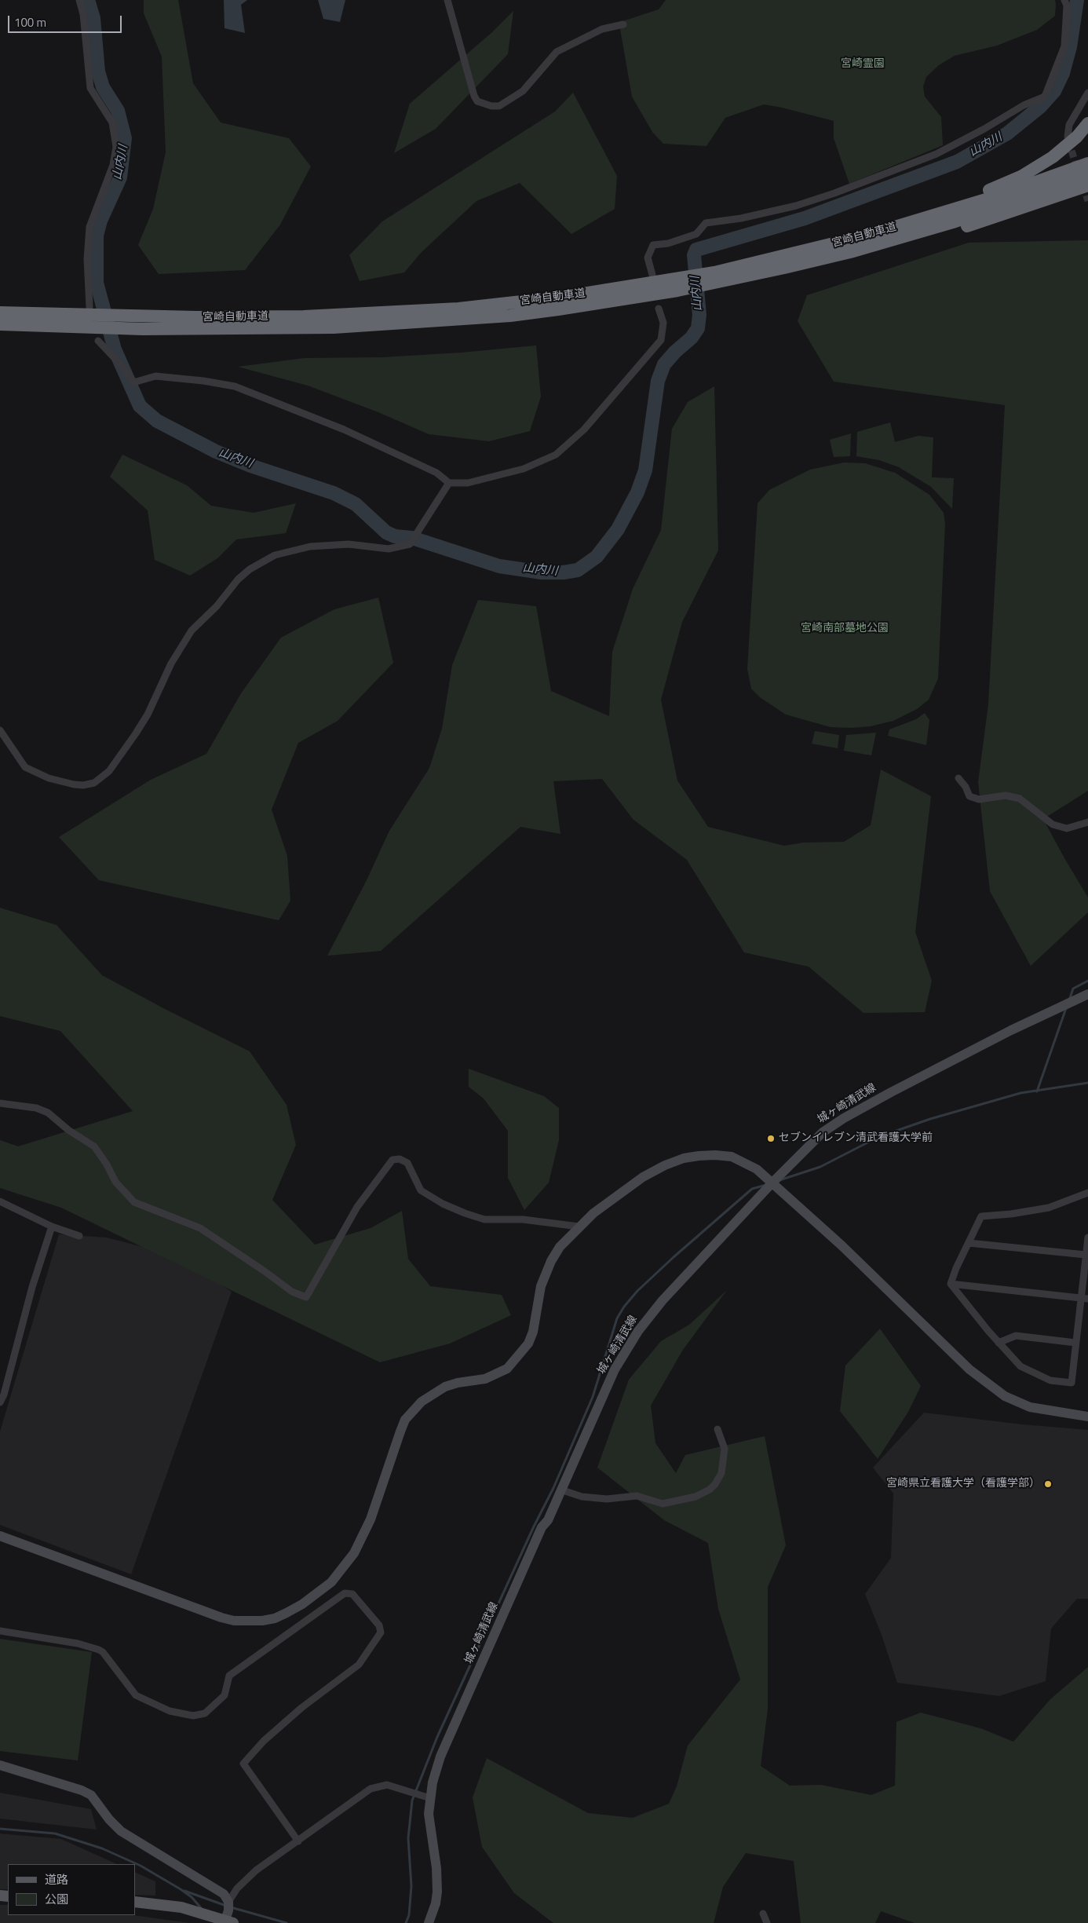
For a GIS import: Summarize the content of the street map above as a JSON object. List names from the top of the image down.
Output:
{
  "streets": {
    "highway": ["宮崎自動車道"],
    "street": ["城ヶ崎清武線"]
  },
  "water": ["山内川"],
  "parks": ["宮崎霊園", "宮崎南部墓地公園"],
  "places": ["セブンイレブン清武看護大学前", "宮崎県立看護大学（看護学部）"],
  "legend": ["道路", "公園"],
  "scale_bar": "100 m"
}
